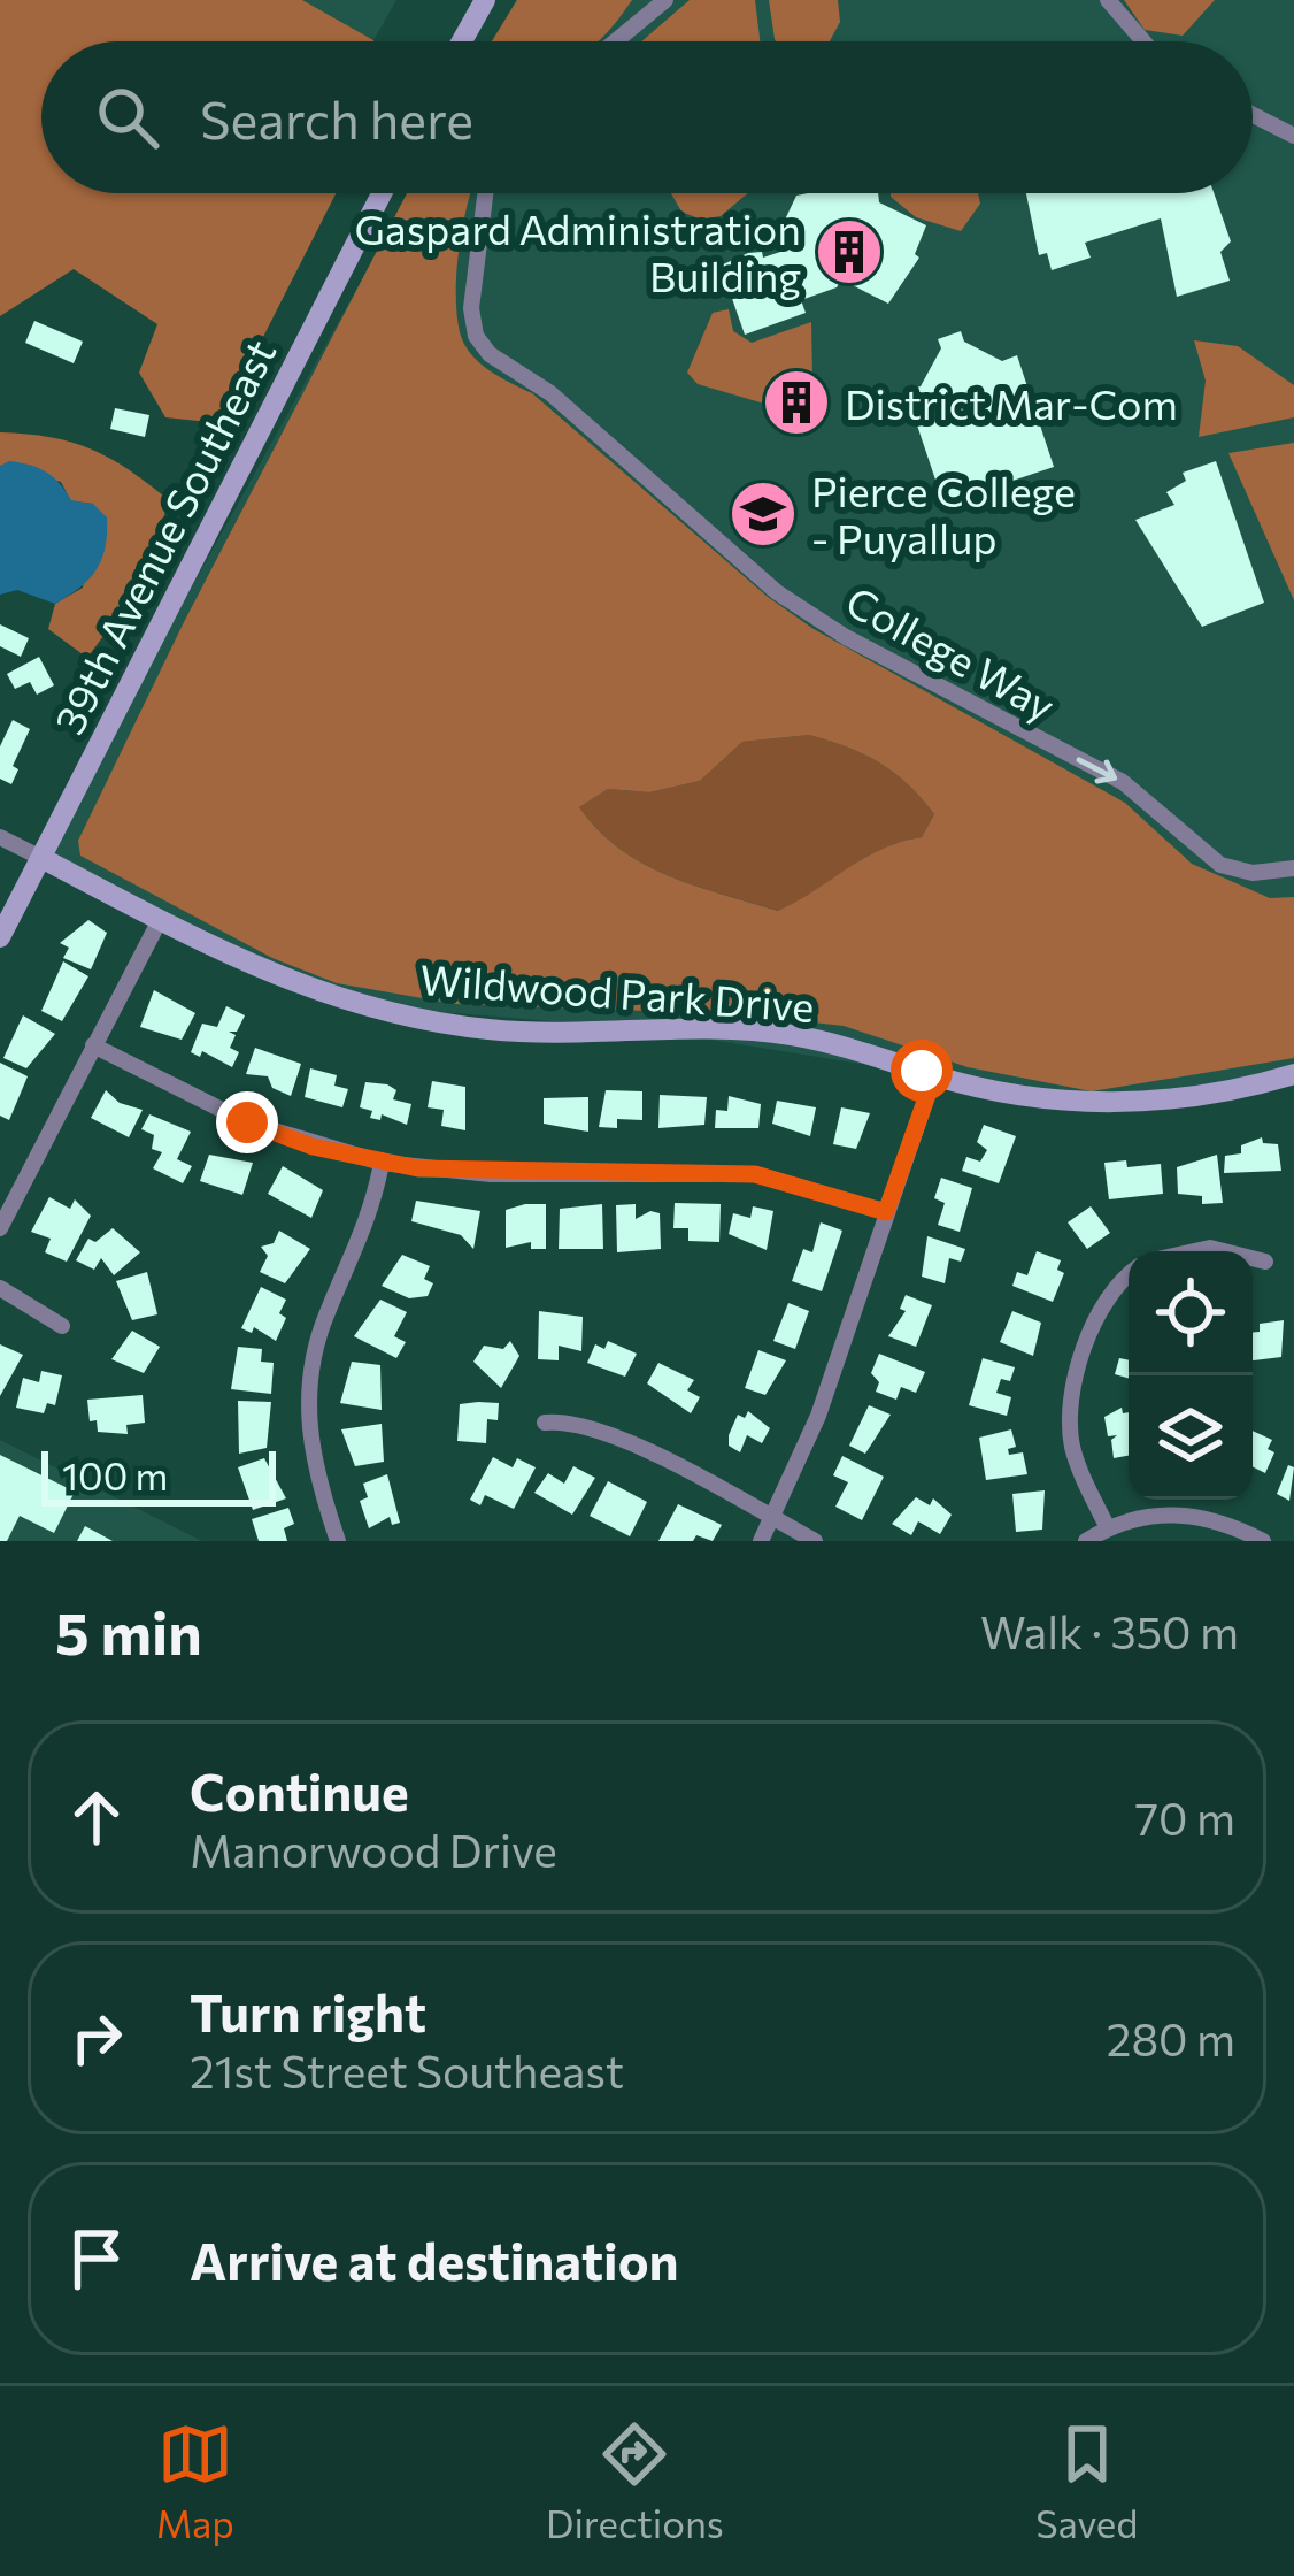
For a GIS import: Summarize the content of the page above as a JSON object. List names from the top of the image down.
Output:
{
  "streets": {
    "street": ["39th Avenue Southeast", "College Way", "Wildwood Park Drive"]
  },
  "crossings": [
    ["39th Avenue Southeast", "Wildwood Park Drive"]
  ],
  "one_way": ["College Way"],
  "places": {
    "building": ["Gaspard Administration Building", "District Mar-Com"],
    "school or university": ["Pierce College - Puyallup"]
  },
  "scale_bar": "100 m",
  "page": {
    "search": "Search here",
    "scale": "100 m",
    "heading": ["5 min", "Walk · 350 m"],
    "list": [
      ["Continue", "Manorwood Drive", "70 m"],
      ["Turn right", "21st Street Southeast", "280 m"],
      "Arrive at destination"
    ],
    "nav": ["Map", "Directions", "Saved"]
  }
}
